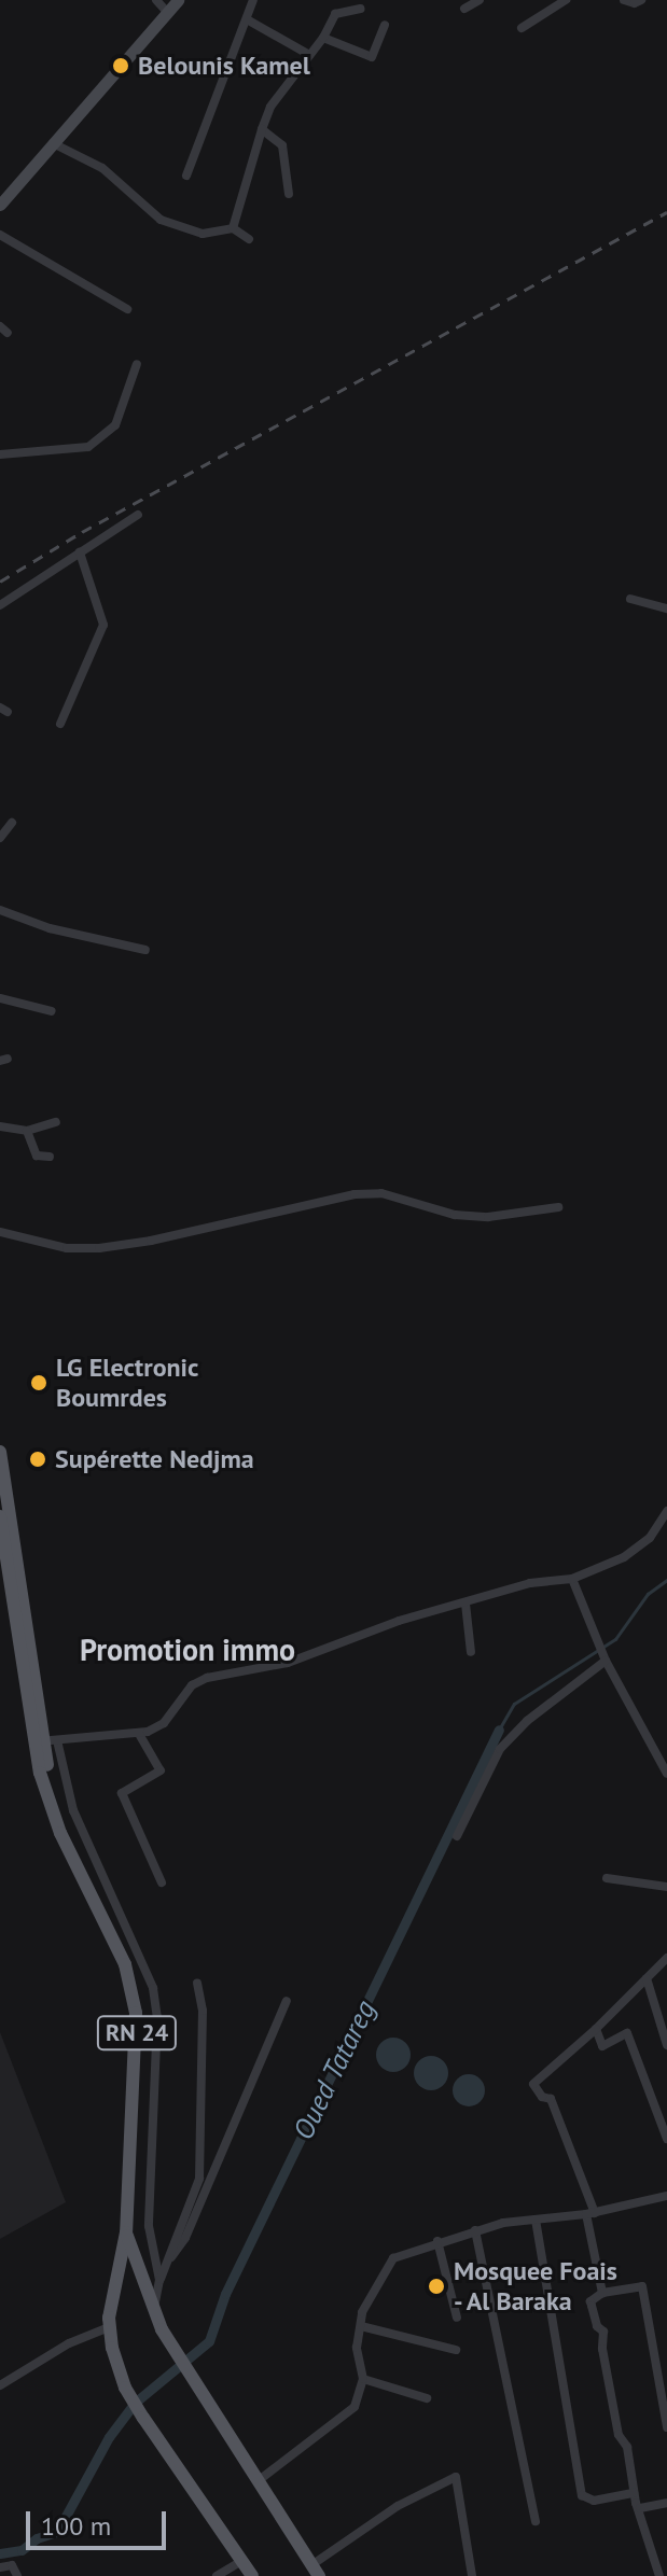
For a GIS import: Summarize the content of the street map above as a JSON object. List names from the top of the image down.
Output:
{
  "streets": {
    "main road": ["RN 24"]
  },
  "districts": ["Promotion immo"],
  "water": ["Oued Tatareg"],
  "places": [
    "Belounis Kamel",
    "LG Electronic Boumrdes",
    "Supérette Nedjma",
    "Mosquee Foais - Al Baraka"
  ],
  "scale_bar": "100 m"
}
